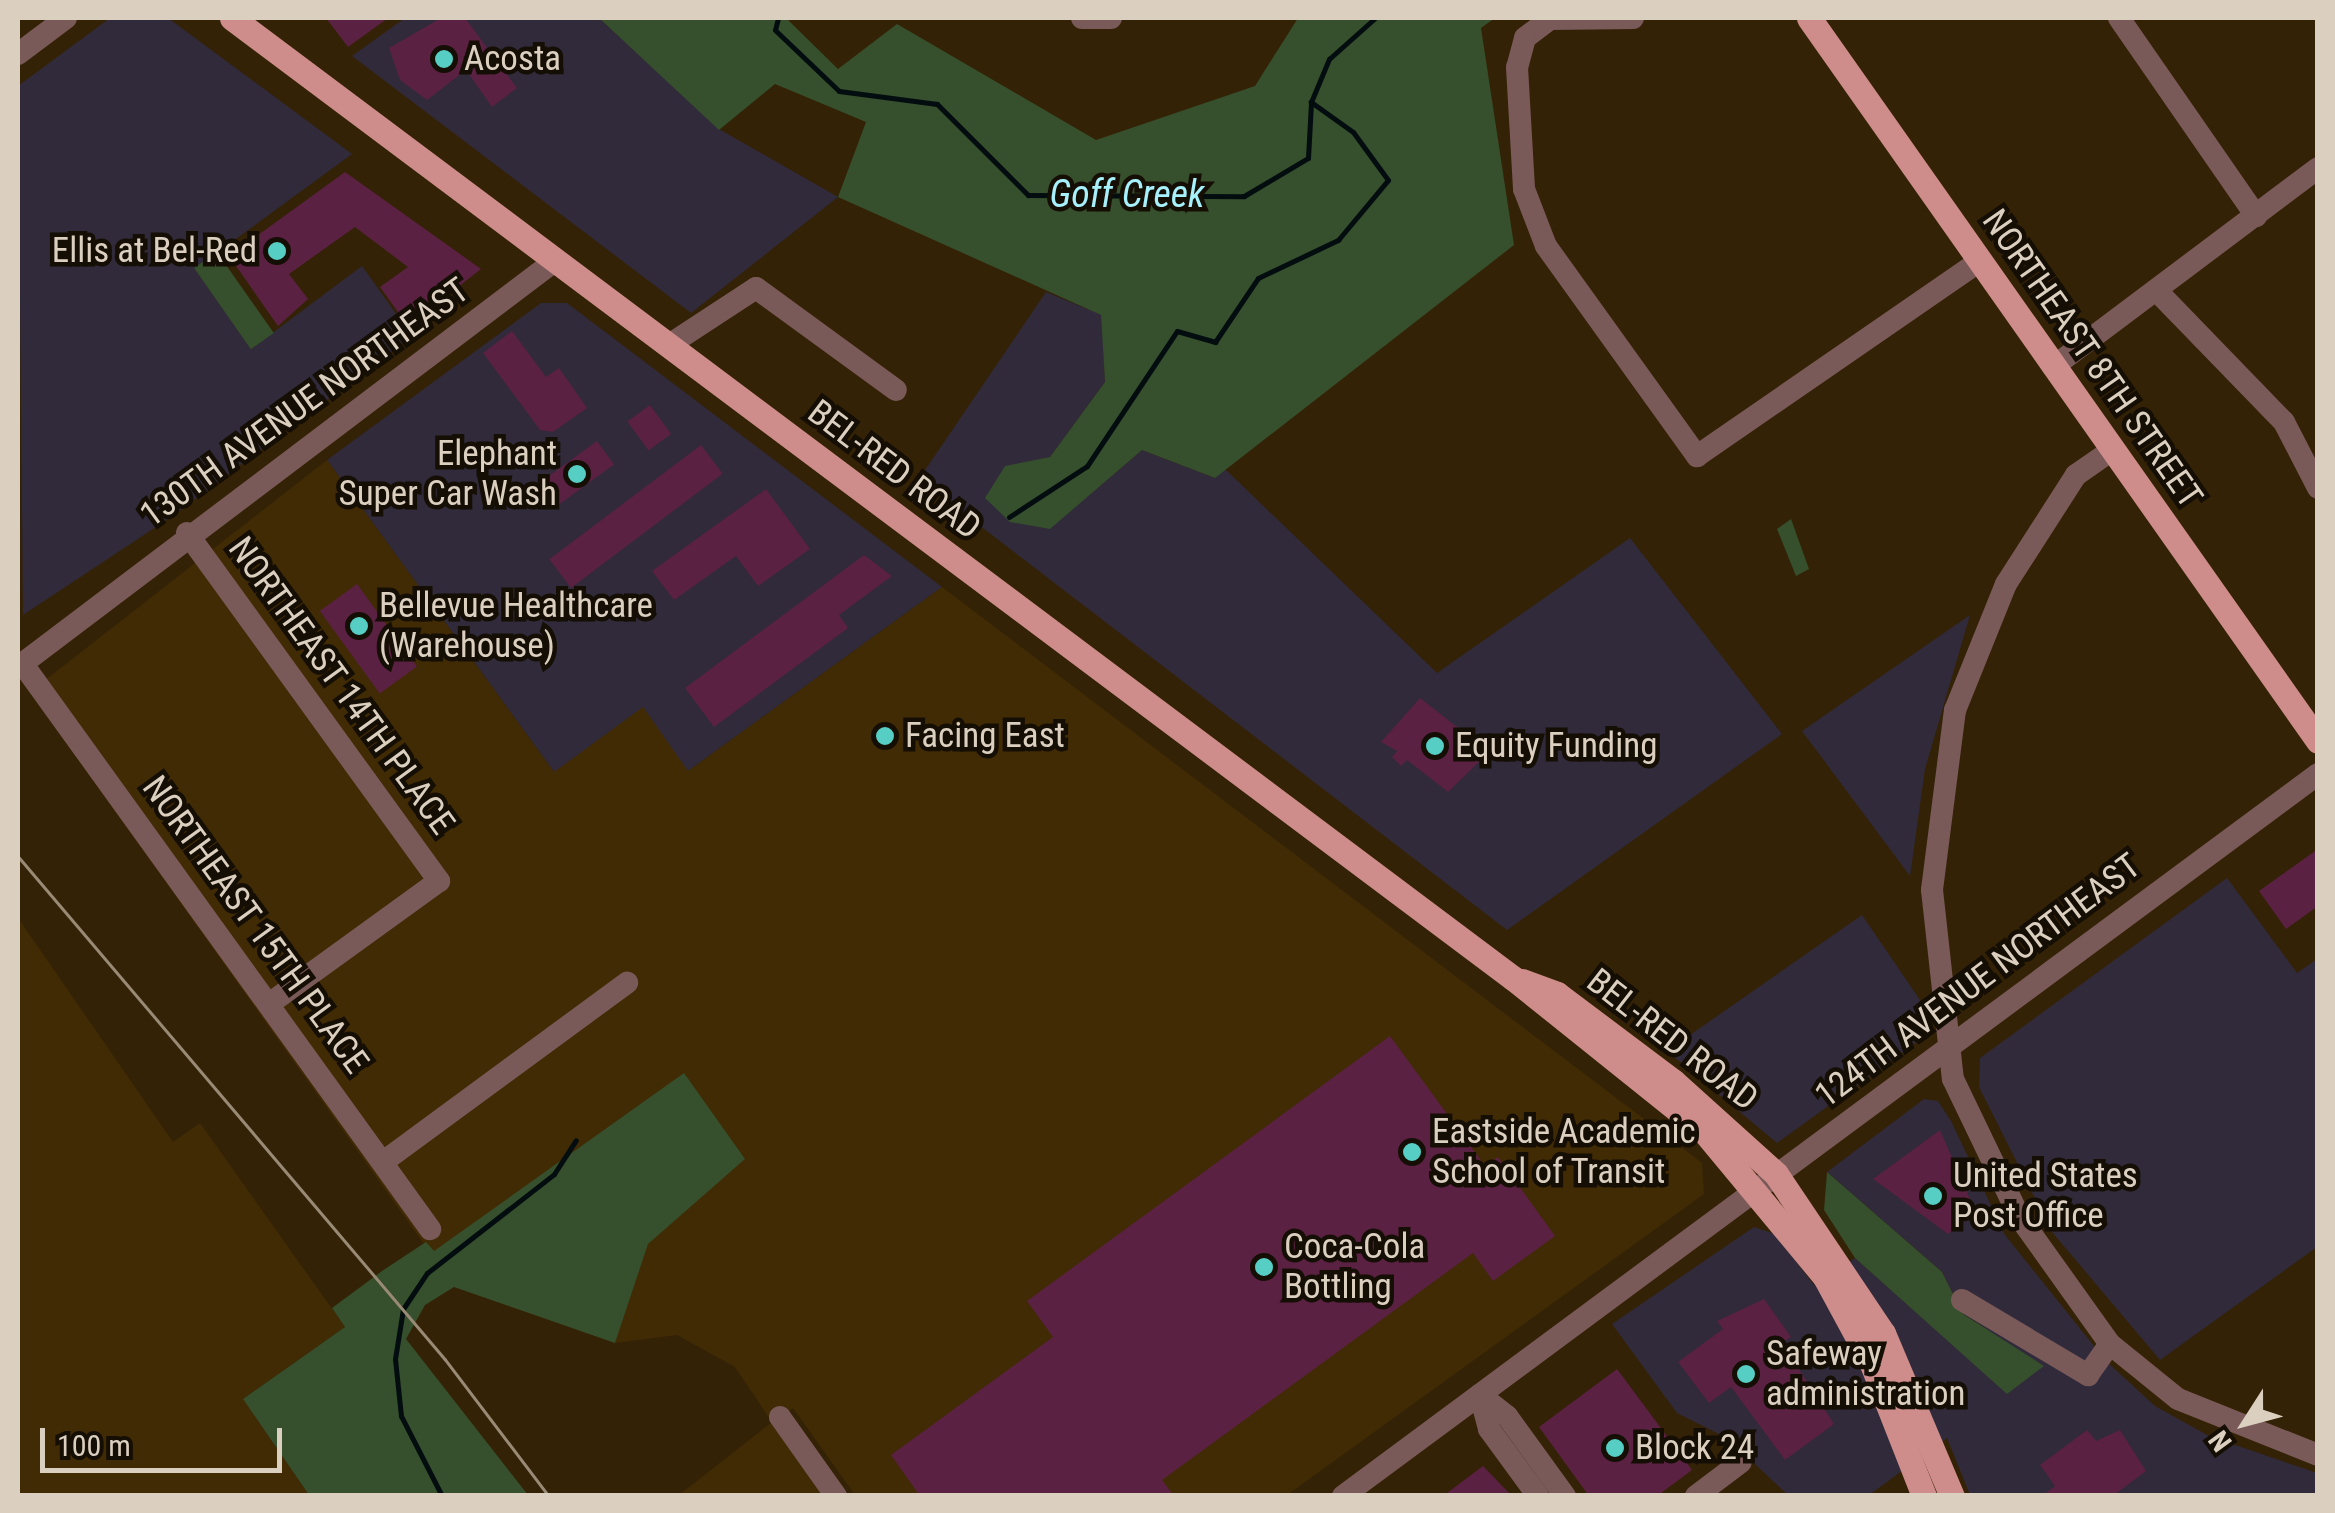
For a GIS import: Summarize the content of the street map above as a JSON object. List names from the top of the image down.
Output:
{
  "streets": {
    "main road": ["NORTHEAST 8TH STREET", "BEL-RED ROAD"],
    "street": [
      "130TH AVENUE NORTHEAST",
      "NORTHEAST 14TH PLACE",
      "NORTHEAST 15TH PLACE",
      "124TH AVENUE NORTHEAST"
    ]
  },
  "crossings": [
    ["130TH AVENUE NORTHEAST", "BEL-RED ROAD"],
    ["130TH AVENUE NORTHEAST", "NORTHEAST 14TH PLACE"],
    ["130TH AVENUE NORTHEAST", "NORTHEAST 15TH PLACE"],
    ["BEL-RED ROAD", "124TH AVENUE NORTHEAST"],
    ["NORTHEAST 14TH PLACE", "NORTHEAST 15TH PLACE"]
  ],
  "water": ["Goff Creek"],
  "places": [
    "Acosta",
    "Ellis at Bel-Red",
    "Elephant Super Car Wash",
    "Bellevue Healthcare (Warehouse)",
    "Facing East",
    "Equity Funding",
    "Eastside Academic School of Transit",
    "United States Post Office",
    "Coca-Cola Bottling",
    "Safeway administration",
    "Block 24"
  ],
  "scale_bar": "100 m",
  "north": "bottom left"
}
